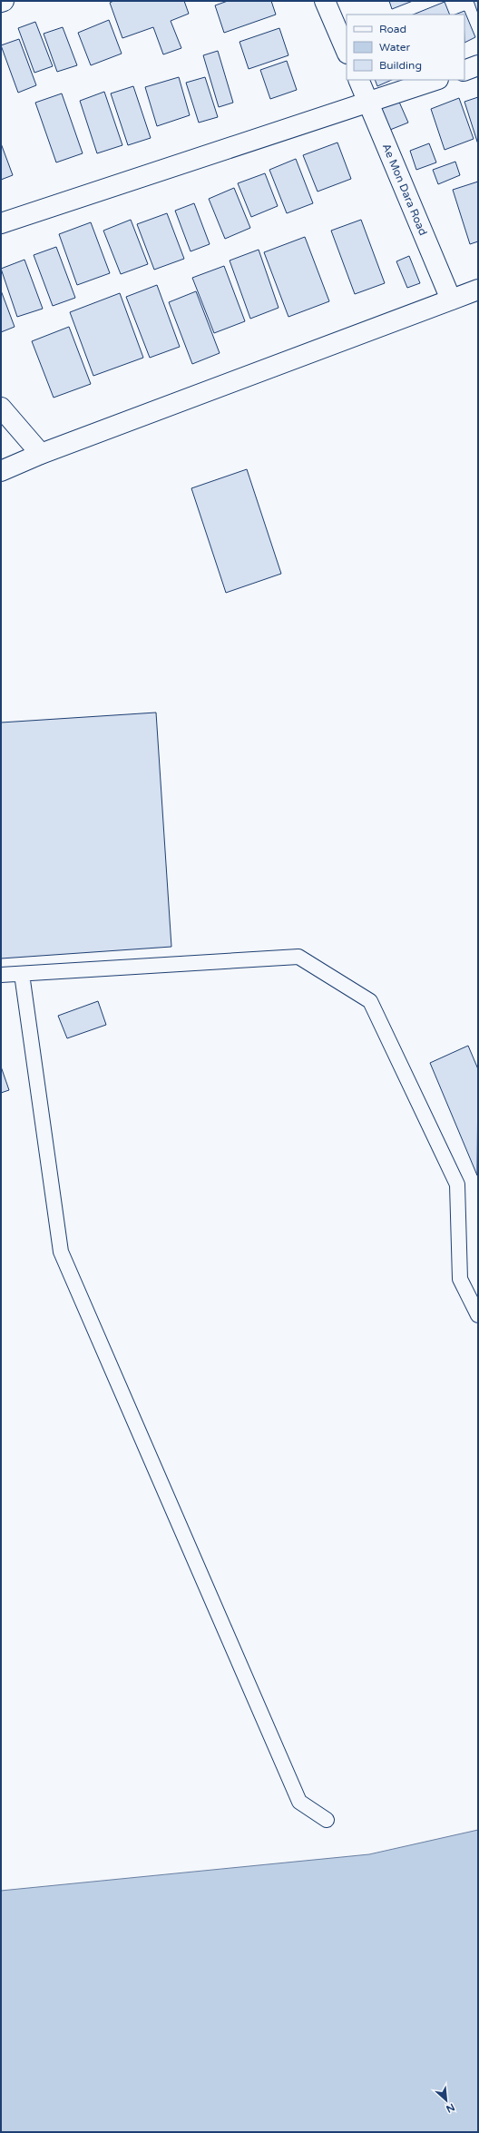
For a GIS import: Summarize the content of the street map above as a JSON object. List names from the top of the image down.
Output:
{
  "streets": {
    "street": ["Ae Mon Dara Road"]
  },
  "legend": ["Road", "Water", "Building"],
  "north": "bottom right"
}
